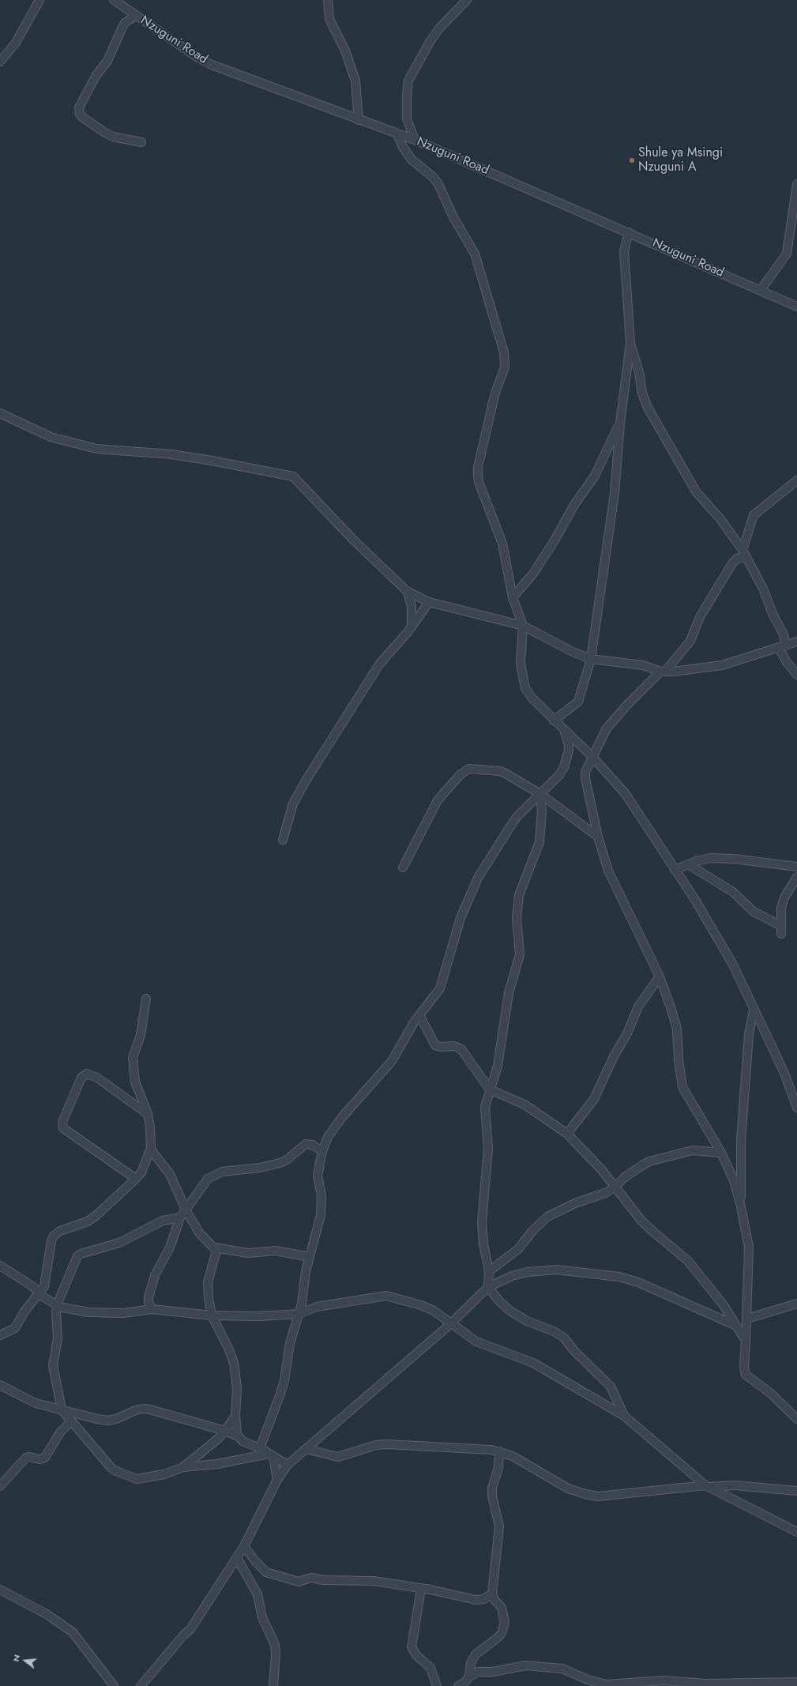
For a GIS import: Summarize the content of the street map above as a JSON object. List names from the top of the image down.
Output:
{
  "streets": {
    "street": ["Nzuguni Road"]
  },
  "places": ["Shule ya Msingi Nzuguni A"],
  "north": "left"
}
